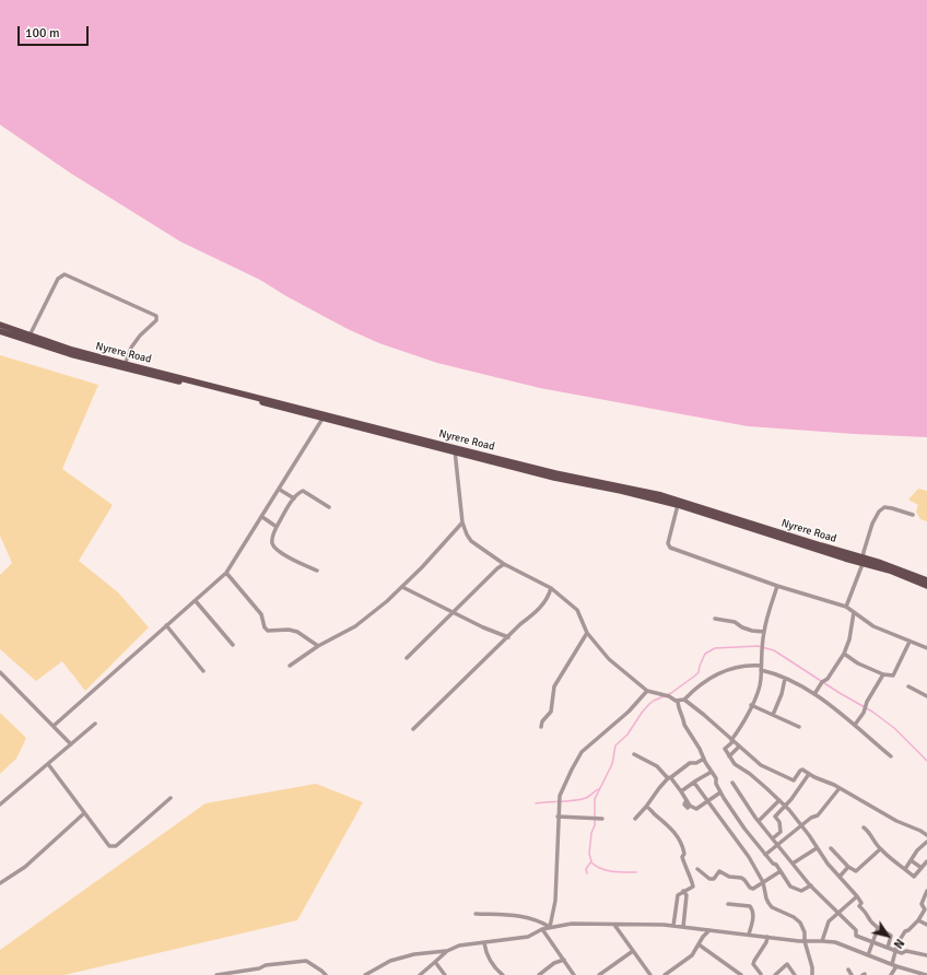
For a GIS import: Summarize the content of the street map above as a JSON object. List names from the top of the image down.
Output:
{
  "streets": {
    "main road": ["Nyrere Road"]
  },
  "scale_bar": "100 m",
  "north": "bottom right"
}
